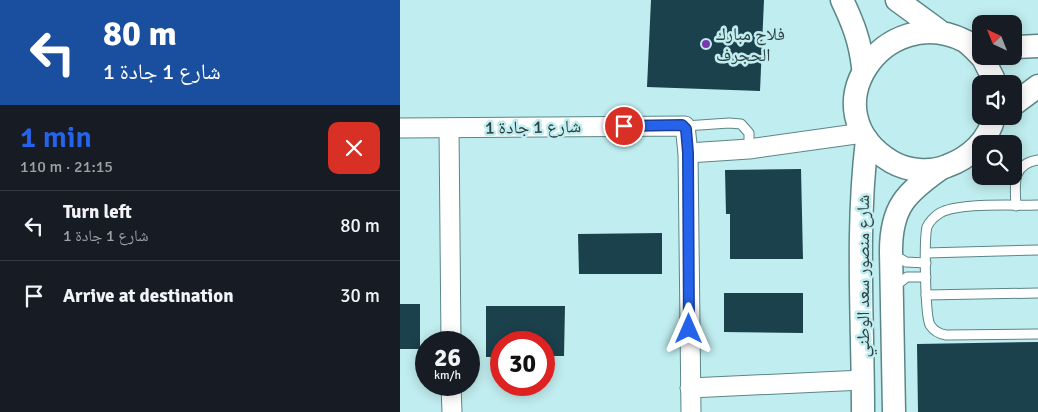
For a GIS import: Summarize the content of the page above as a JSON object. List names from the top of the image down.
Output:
{
  "streets": {
    "street": ["شارع 1 جادة 1", "شارع منصور سعد الوطني"]
  },
  "places": ["فلاح مبارك الحجرف"],
  "north": "top left",
  "page": {
    "turn": ["80 m", "شارع 1 جادة 1"],
    "heading": ["1 min", "110 m · 21:15"],
    "list": [
      {
        "name": "Turn left",
        "note": "شارع 1 جادة 1",
        "value": "80 m"
      },
      {
        "name": "Arrive at destination",
        "value": "30 m"
      }
    ],
    "speed": "26 km/h",
    "limit": "30"
  }
}
